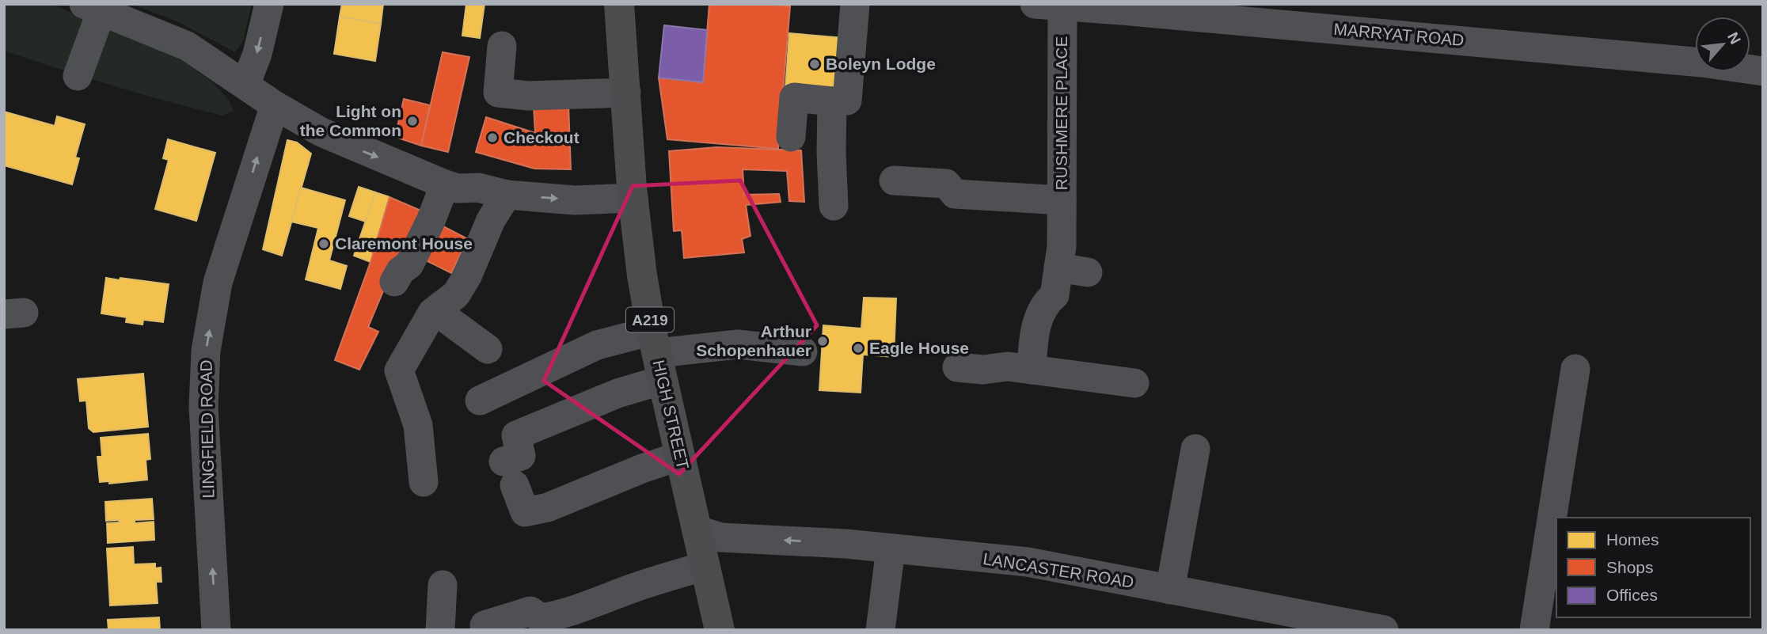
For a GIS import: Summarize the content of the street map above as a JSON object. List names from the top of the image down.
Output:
{
  "streets": {
    "main road": ["A219", "HIGH STREET"],
    "street": [
      "MARRYAT ROAD",
      "RUSHMERE PLACE",
      "LINGFIELD ROAD",
      "LANCASTER ROAD"
    ]
  },
  "crossings": [
    ["MARRYAT ROAD", "RUSHMERE PLACE"],
    ["HIGH STREET", "LANCASTER ROAD"]
  ],
  "places": [
    "Boleyn Lodge",
    "Light on the Common",
    "Checkout",
    "Claremont House",
    "Arthur Schopenhauer",
    "Eagle House"
  ],
  "legend": ["Homes", "Shops", "Offices"],
  "north": "top right"
}
